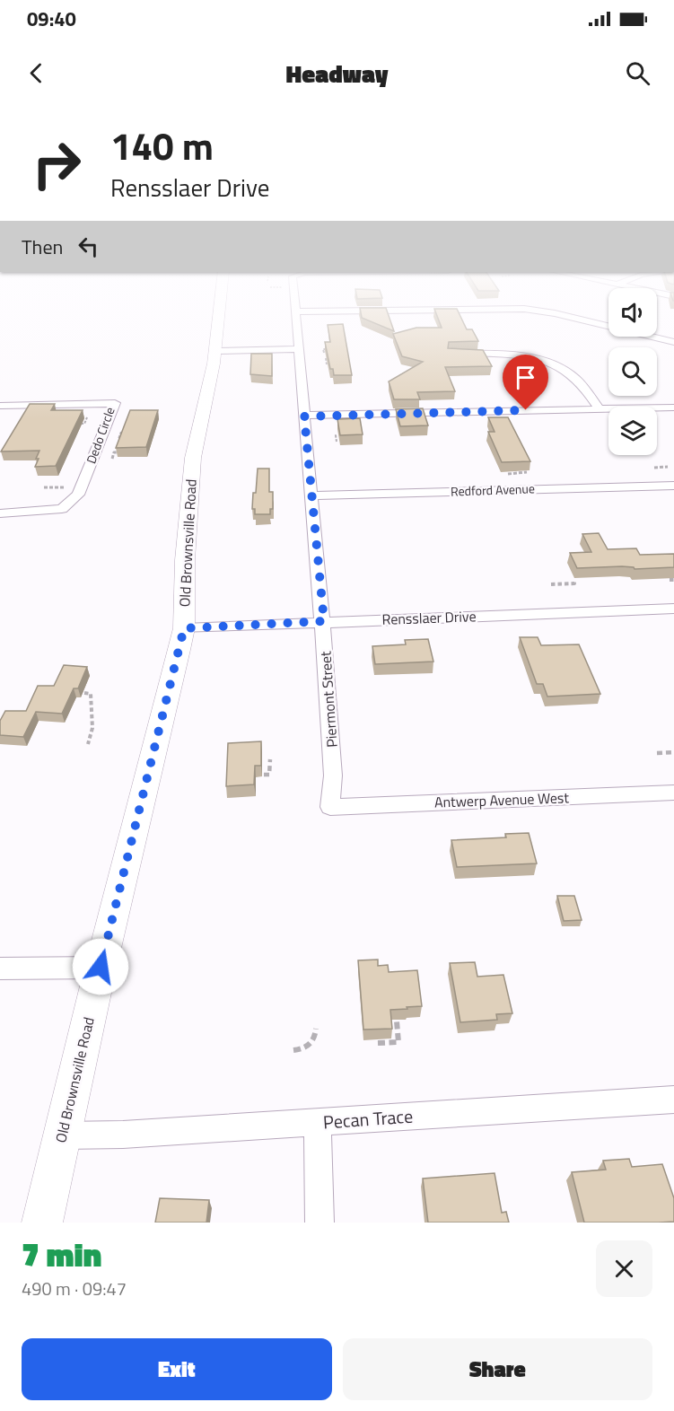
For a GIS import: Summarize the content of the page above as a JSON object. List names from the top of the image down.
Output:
{
  "streets": {
    "street": [
      "Dedo Circle",
      "Redford Avenue",
      "Old Brownsville Road",
      "Rensslaer Drive",
      "Piermont Street",
      "Antwerp Avenue West",
      "Pecan Trace"
    ]
  },
  "crossings": [
    ["Redford Avenue", "Piermont Street"],
    ["Old Brownsville Road", "Rensslaer Drive"],
    ["Old Brownsville Road", "Pecan Trace"],
    ["Rensslaer Drive", "Piermont Street"],
    ["Piermont Street", "Antwerp Avenue West"]
  ],
  "page": {
    "status": "09:40",
    "header": "Headway",
    "turn": ["140 m", "Rensslaer Drive"],
    "then": "Then",
    "heading": ["7 min", "490 m · 09:47"],
    "buttons": ["Exit", "Share"]
  }
}
